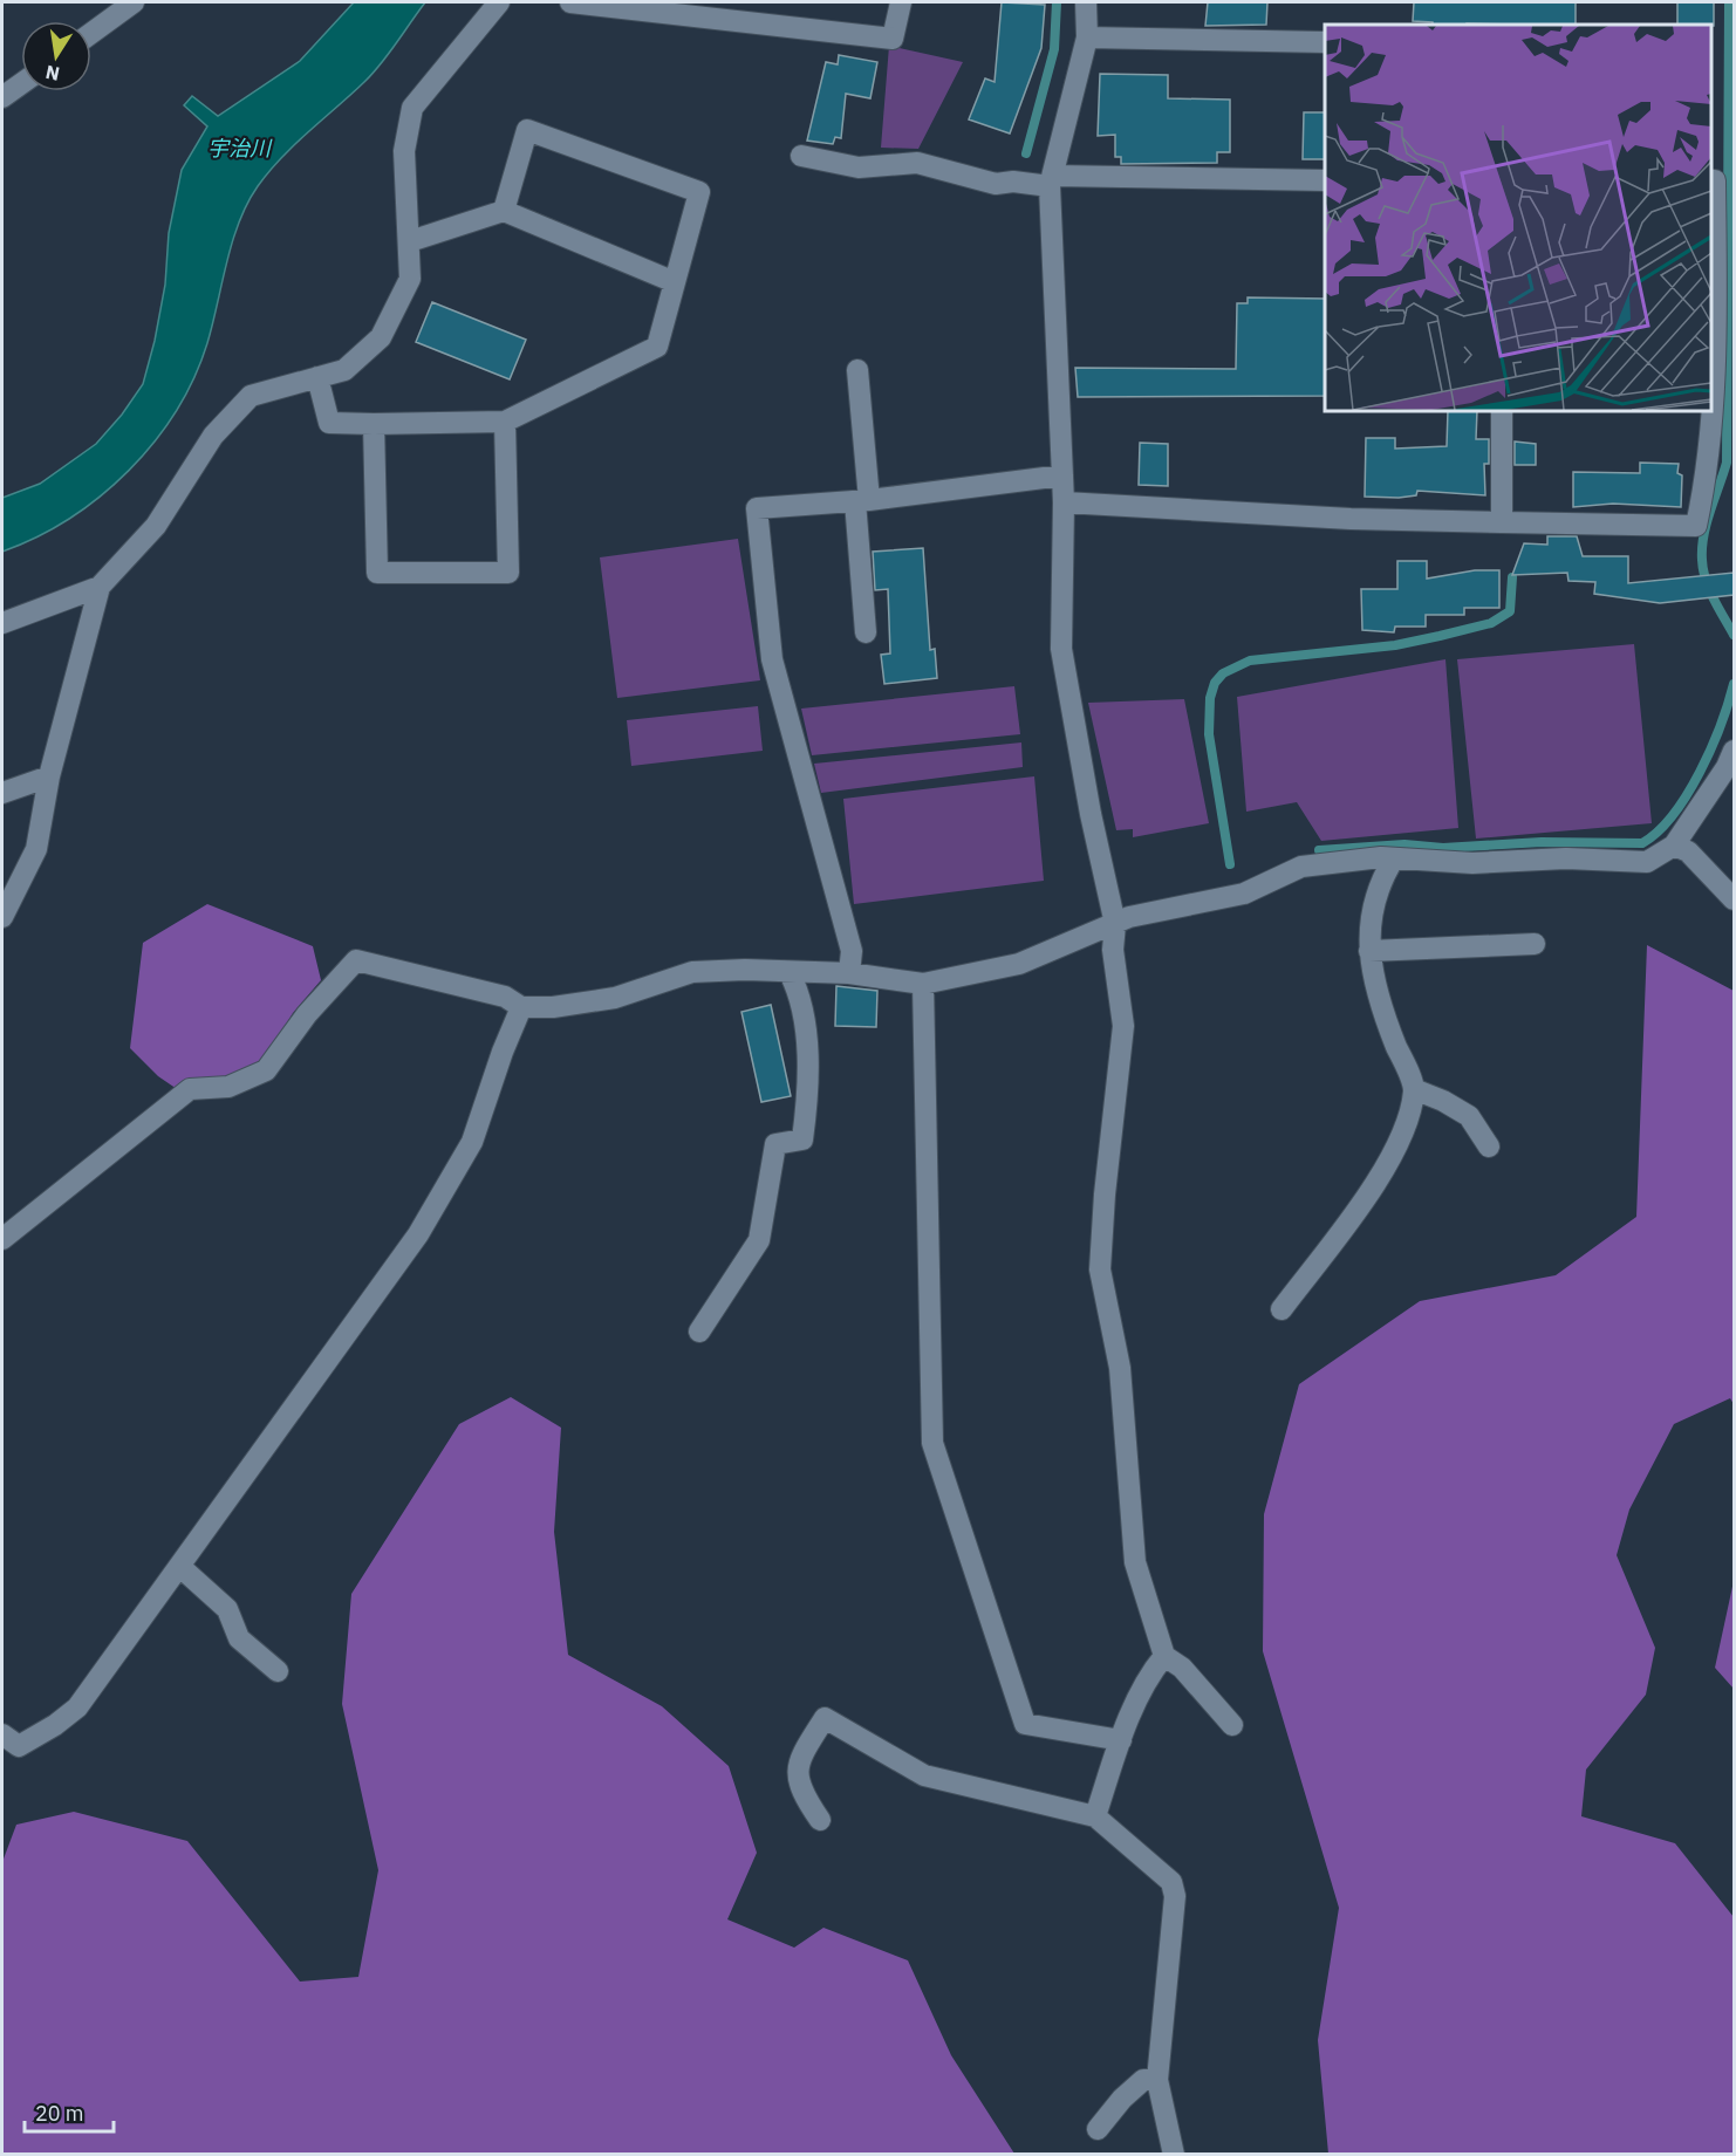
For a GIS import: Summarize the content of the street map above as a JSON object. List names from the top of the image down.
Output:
{
  "water": ["宇治川"],
  "scale_bar": "20 m",
  "north": "bottom"
}
